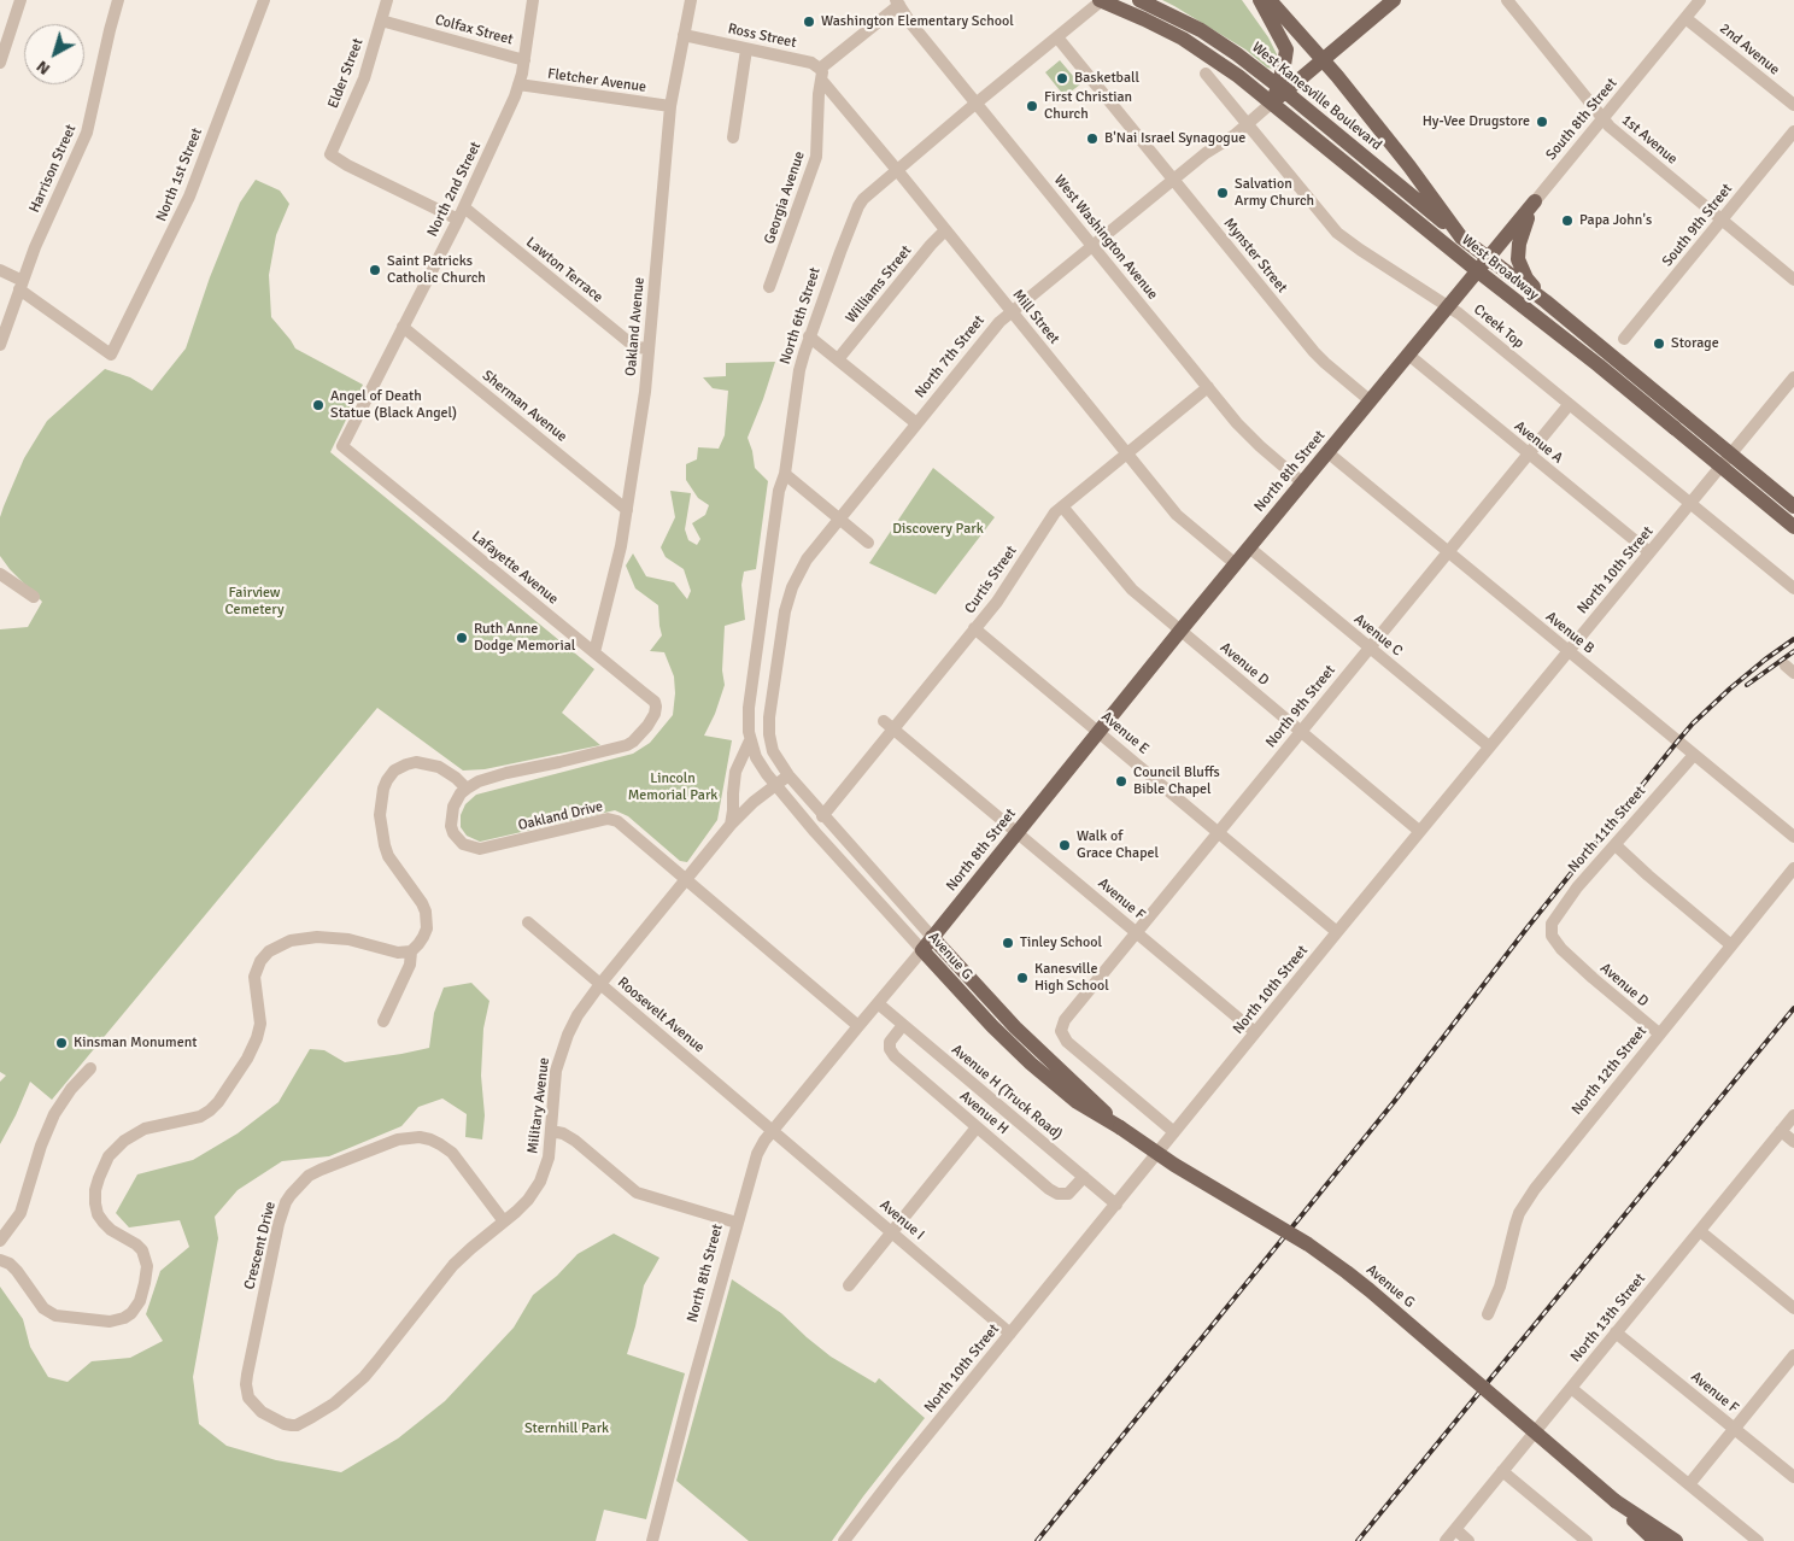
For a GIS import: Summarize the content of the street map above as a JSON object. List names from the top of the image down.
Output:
{
  "streets": {
    "main road": [
      "West Kanesville Boulevard",
      "South 8th Street",
      "West Broadway",
      "North 8th Street",
      "Avenue G"
    ],
    "street": [
      "Colfax Street",
      "Ross Street",
      "2nd Avenue",
      "Elder Street",
      "Fletcher Avenue",
      "1st Avenue",
      "Harrison Street",
      "North 1st Street",
      "North 2nd Street",
      "Georgia Avenue",
      "South 9th Street",
      "West Washington Avenue",
      "Mynster Street",
      "Lawton Terrace",
      "Williams Street",
      "North 6th Street",
      "Mill Street",
      "Oakland Avenue",
      "Creek Top",
      "North 7th Street",
      "Sherman Avenue",
      "Avenue A",
      "Lafayette Avenue",
      "North 10th Street",
      "Curtis Street",
      "Avenue B",
      "Avenue C",
      "Avenue D",
      "North 9th Street",
      "Avenue E",
      "Oakland Drive",
      "North 11th Street",
      "Avenue F",
      "Roosevelt Avenue",
      "North 12th Street",
      "Avenue H (Truck Road)",
      "Military Avenue",
      "Avenue H",
      "Avenue I",
      "Crescent Drive",
      "North 13th Street"
    ]
  },
  "crossings": [
    ["Colfax Street", "Elder Street"],
    ["Colfax Street", "North 2nd Street"],
    ["Ross Street", "Georgia Avenue"],
    ["Ross Street", "Mill Street"],
    ["Ross Street", "Oakland Avenue"],
    ["2nd Avenue", "South 8th Street"],
    ["Elder Street", "North 2nd Street"],
    ["Fletcher Avenue", "North 2nd Street"],
    ["Fletcher Avenue", "Oakland Avenue"],
    ["West Kanesville Boulevard", "West Broadway"],
    ["South 8th Street", "1st Avenue"],
    ["South 8th Street", "West Broadway"],
    ["South 8th Street", "North 8th Street"],
    ["1st Avenue", "South 9th Street"],
    ["Harrison Street", "North 1st Street"],
    ["North 2nd Street", "Lawton Terrace"],
    ["North 2nd Street", "Sherman Avenue"],
    ["North 2nd Street", "Lafayette Avenue"],
    ["Georgia Avenue", "Mill Street"],
    ["West Washington Avenue", "North 6th Street"],
    ["West Washington Avenue", "North 7th Street"],
    ["West Washington Avenue", "North 8th Street"],
    ["West Washington Avenue", "Curtis Street"],
    ["Mynster Street", "North 6th Street"],
    ["Mynster Street", "North 7th Street"],
    ["Mynster Street", "North 8th Street"],
    ["West Broadway", "North 7th Street"],
    ["West Broadway", "North 8th Street"],
    ["Lawton Terrace", "Oakland Avenue"],
    ["Williams Street", "Mill Street"],
    ["North 6th Street", "Mill Street"],
    ["North 6th Street", "Avenue G"],
    ["North 6th Street", "Military Avenue"],
    ["Mill Street", "North 7th Street"],
    ["Mill Street", "North 8th Street"],
    ["Mill Street", "Curtis Street"],
    ["Oakland Avenue", "Sherman Avenue"],
    ["Oakland Avenue", "Lafayette Avenue"],
    ["Creek Top", "North 7th Street"],
    ["Creek Top", "North 8th Street"],
    ["Creek Top", "North 10th Street"],
    ["Creek Top", "North 9th Street"],
    ["North 7th Street", "Avenue G"],
    ["North 7th Street", "Military Avenue"],
    ["Avenue A", "North 8th Street"],
    ["Avenue A", "North 10th Street"],
    ["Avenue A", "North 9th Street"],
    ["North 8th Street", "Avenue B"],
    ["North 8th Street", "Avenue C"],
    ["North 8th Street", "Avenue D"],
    ["North 8th Street", "Avenue E"],
    ["North 8th Street", "Oakland Drive"],
    ["North 8th Street", "Avenue F"],
    ["North 8th Street", "Avenue G"],
    ["North 8th Street", "Roosevelt Avenue"],
    ["North 8th Street", "Avenue H (Truck Road)"],
    ["North 8th Street", "Avenue I"],
    ["Lafayette Avenue", "Oakland Drive"],
    ["North 10th Street", "Avenue B"],
    ["North 10th Street", "Avenue C"],
    ["North 10th Street", "Avenue D"],
    ["North 10th Street", "North 9th Street"],
    ["North 10th Street", "Avenue E"],
    ["North 10th Street", "Avenue F"],
    ["North 10th Street", "Avenue H (Truck Road)"],
    ["North 10th Street", "Avenue I"],
    ["Curtis Street", "Avenue D"],
    ["Curtis Street", "Avenue E"],
    ["Curtis Street", "Avenue F"],
    ["Curtis Street", "Avenue G"],
    ["Avenue B", "North 9th Street"],
    ["Avenue B", "North 11th Street"],
    ["Avenue C", "North 9th Street"],
    ["Avenue D", "North 9th Street"],
    ["Avenue D", "North 11th Street"],
    ["Avenue D", "North 12th Street"],
    ["North 9th Street", "Avenue E"],
    ["North 9th Street", "Avenue F"],
    ["Oakland Drive", "Military Avenue"],
    ["Avenue F", "North 13th Street"],
    ["Avenue G", "Military Avenue"],
    ["Roosevelt Avenue", "Military Avenue"],
    ["Roosevelt Avenue", "Avenue I"],
    ["Avenue H (Truck Road)", "Avenue H"],
    ["Military Avenue", "Crescent Drive"]
  ],
  "parks": [
    "Discovery Park",
    "Fairview Cemetery",
    "Lincoln Memorial Park",
    "Sternhill Park"
  ],
  "places": [
    "Washington Elementary School",
    "Basketball",
    "First Christian Church",
    "Hy-Vee Drugstore",
    "B'Nai Israel Synagogue",
    "Salvation Army Church",
    "Papa John's",
    "Saint Patricks Catholic Church",
    "Storage",
    "Angel of Death Statue (Black Angel)",
    "Ruth Anne Dodge Memorial",
    "Council Bluffs Bible Chapel",
    "Walk of Grace Chapel",
    "Tinley School",
    "Kanesville High School",
    "Kinsman Monument"
  ],
  "north": "bottom left"
}
